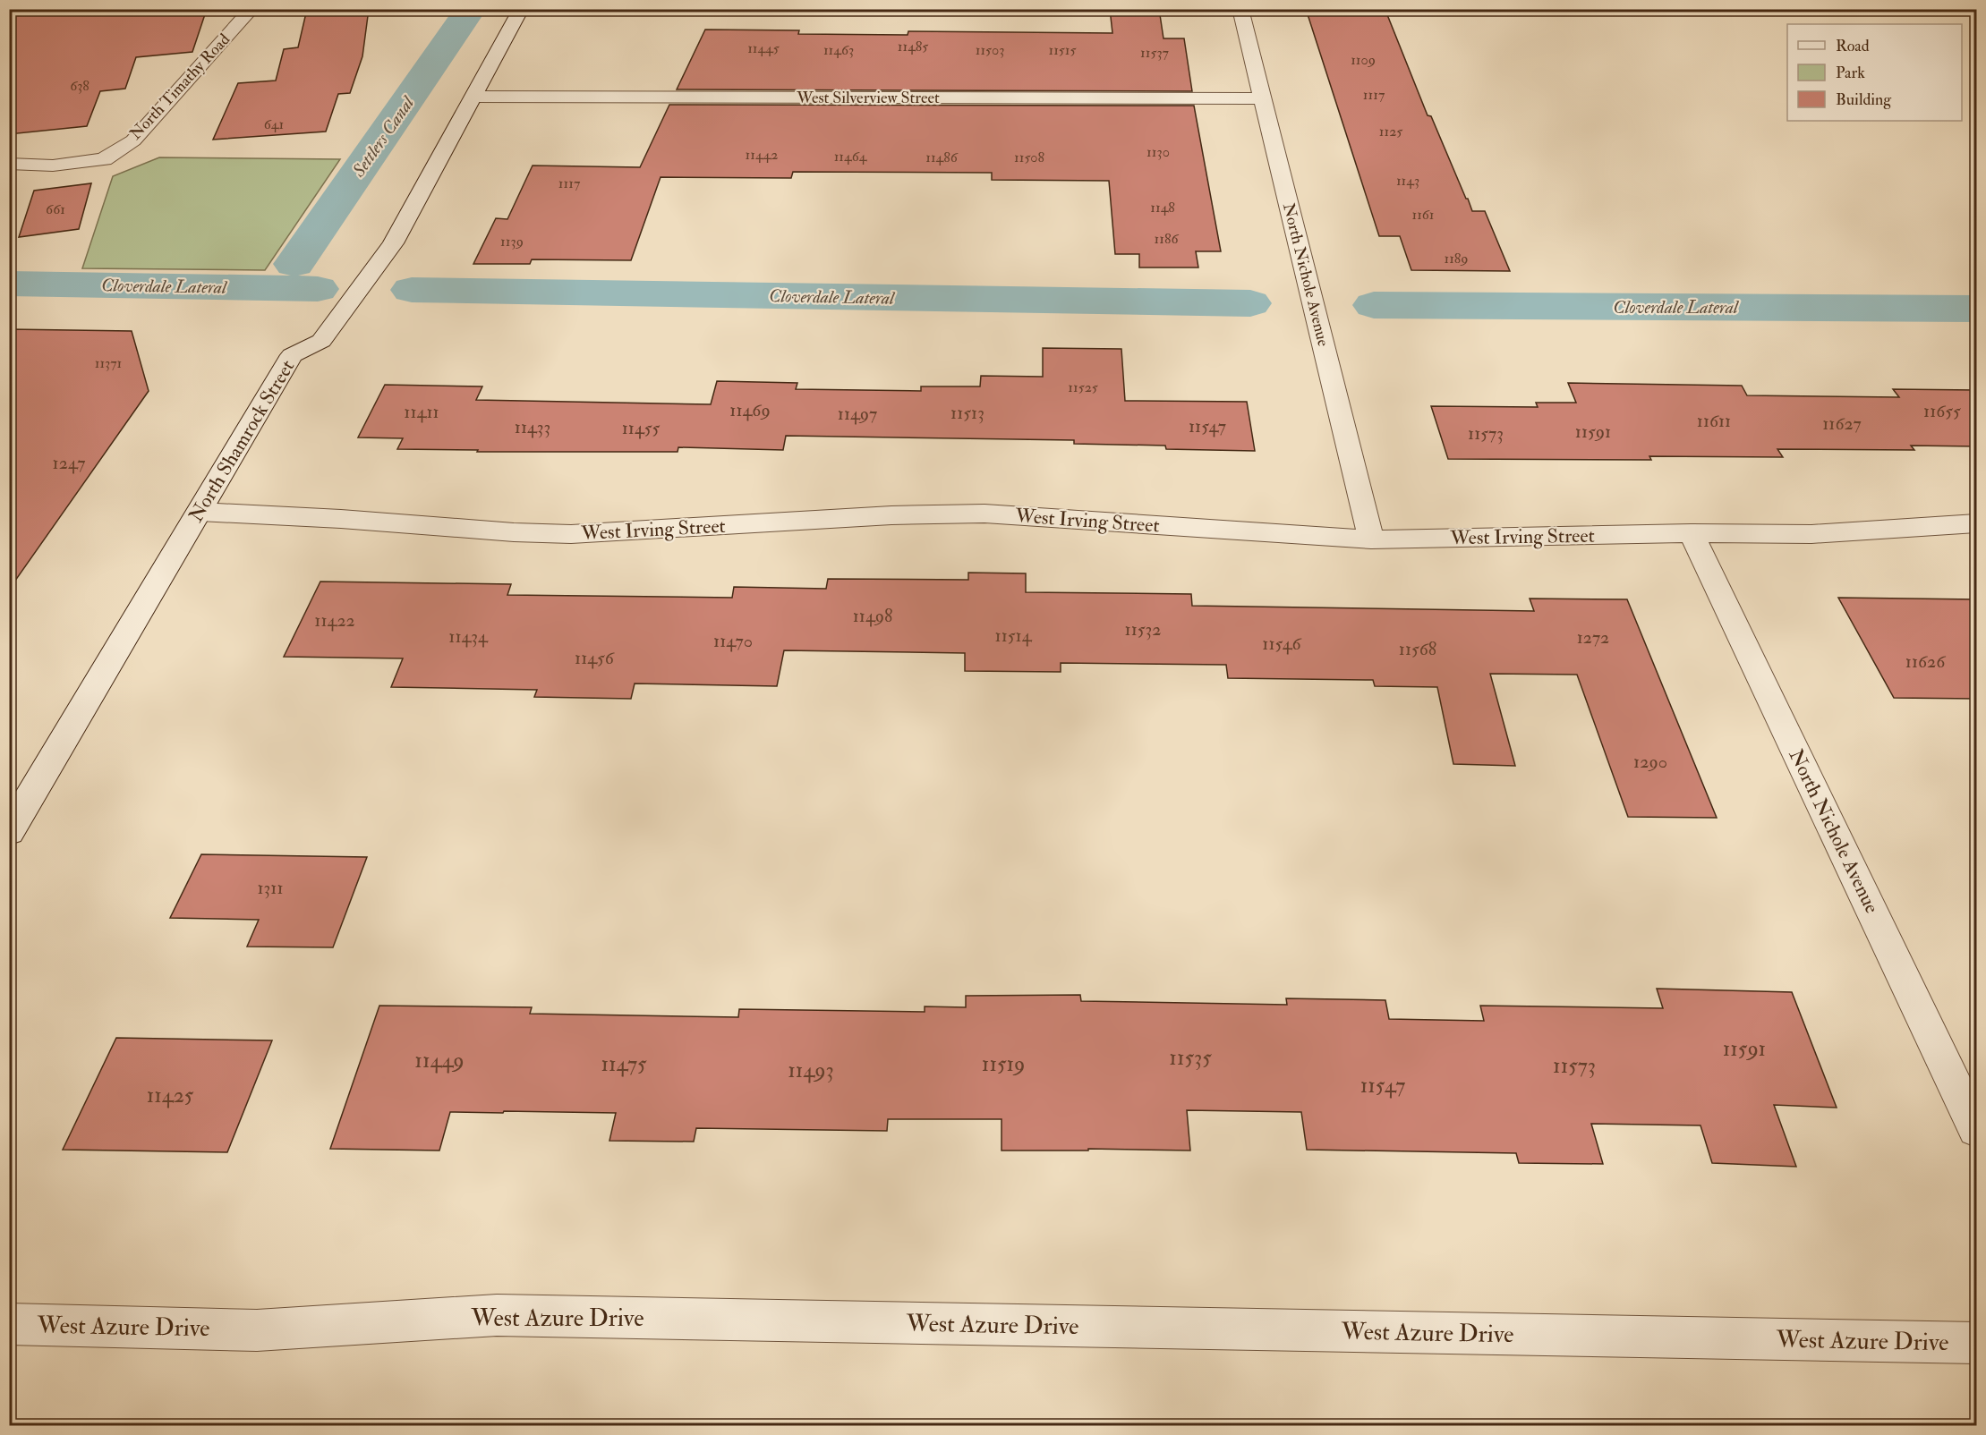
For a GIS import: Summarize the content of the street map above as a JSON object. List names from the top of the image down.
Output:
{
  "streets": {
    "street": [
      "North Timathy Road",
      "West Silverview Street",
      "North Nichole Avenue",
      "North Shamrock Street",
      "West Irving Street",
      "West Azure Drive"
    ]
  },
  "crossings": [
    ["West Silverview Street", "North Nichole Avenue"],
    ["West Silverview Street", "North Shamrock Street"],
    ["North Nichole Avenue", "West Irving Street"],
    ["North Shamrock Street", "West Irving Street"]
  ],
  "water": ["Settlers Canal", "Cloverdale Lateral"],
  "house_numbers": [
    "11485",
    "11445",
    "11463",
    "11503",
    "11515",
    "11537",
    "1109",
    "638",
    "1117",
    "641",
    "1125",
    "1130",
    "11442",
    "11464",
    "11486",
    "11508",
    "1143",
    "1117",
    "1148",
    "661",
    "1161",
    "1186",
    "1139",
    "1189",
    "11371",
    "11525",
    "11469",
    "11655",
    "11411",
    "11513",
    "11497",
    "11611",
    "11627",
    "11547",
    "11433",
    "11455",
    "11591",
    "11573",
    "1247",
    "11498",
    "11422",
    "11532",
    "11514",
    "11434",
    "1272",
    "11470",
    "11546",
    "11568",
    "11456",
    "11626",
    "1290",
    "1311",
    "11591",
    "11535",
    "11449",
    "11475",
    "11519",
    "11573",
    "11493",
    "11547",
    "11425"
  ],
  "legend": ["Road", "Park", "Building"]
}
